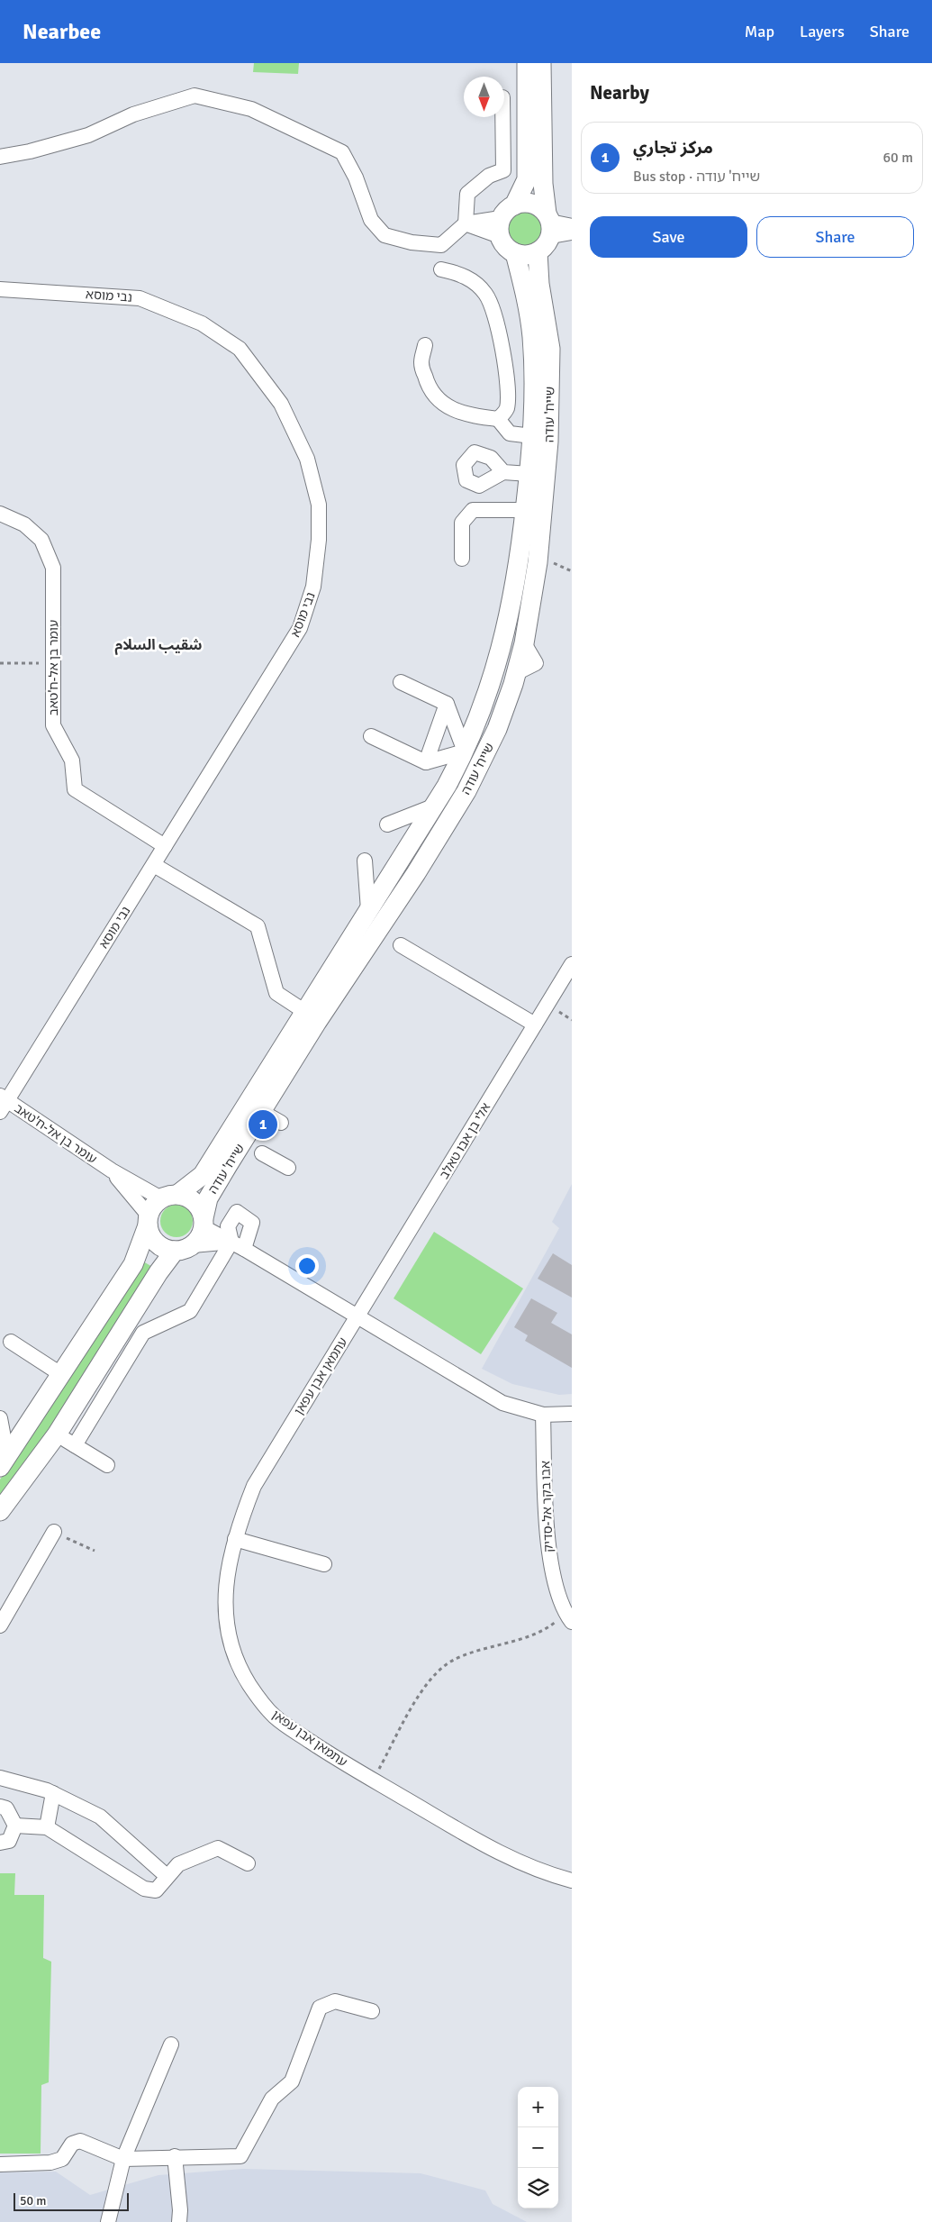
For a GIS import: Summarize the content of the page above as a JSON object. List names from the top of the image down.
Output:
{
  "streets": {
    "main road": ["שייח' עודה"],
    "street": [
      "נבי מוסא",
      "עומר בן אל-ח'טאב",
      "אלי בן אבו טאלב",
      "עתמאן אבן עפאן",
      "אבו בקר אל-סדיק"
    ]
  },
  "crossings": [
    ["נבי מוסא", "עומר בן אל-ח'טאב"],
    ["שייח' עודה", "עומר בן אל-ח'טאב"],
    ["אלי בן אבו טאלב", "עתמאן אבן עפאן"]
  ],
  "districts": ["شقيب السلام"],
  "scale_bar": "50 m",
  "north": "bottom",
  "page": {
    "header": "Nearbee",
    "nav": ["Map", "Layers", "Share"],
    "heading": "Nearby",
    "list": [
      {
        "mark": "1",
        "name": "مركز تجاري",
        "note": "Bus stop · שייח' עודה",
        "value": "60 m"
      }
    ],
    "buttons": ["Save", "Share"],
    "pins": "1",
    "map_buttons": ["+", "−"],
    "scale": "50 m"
  }
}
